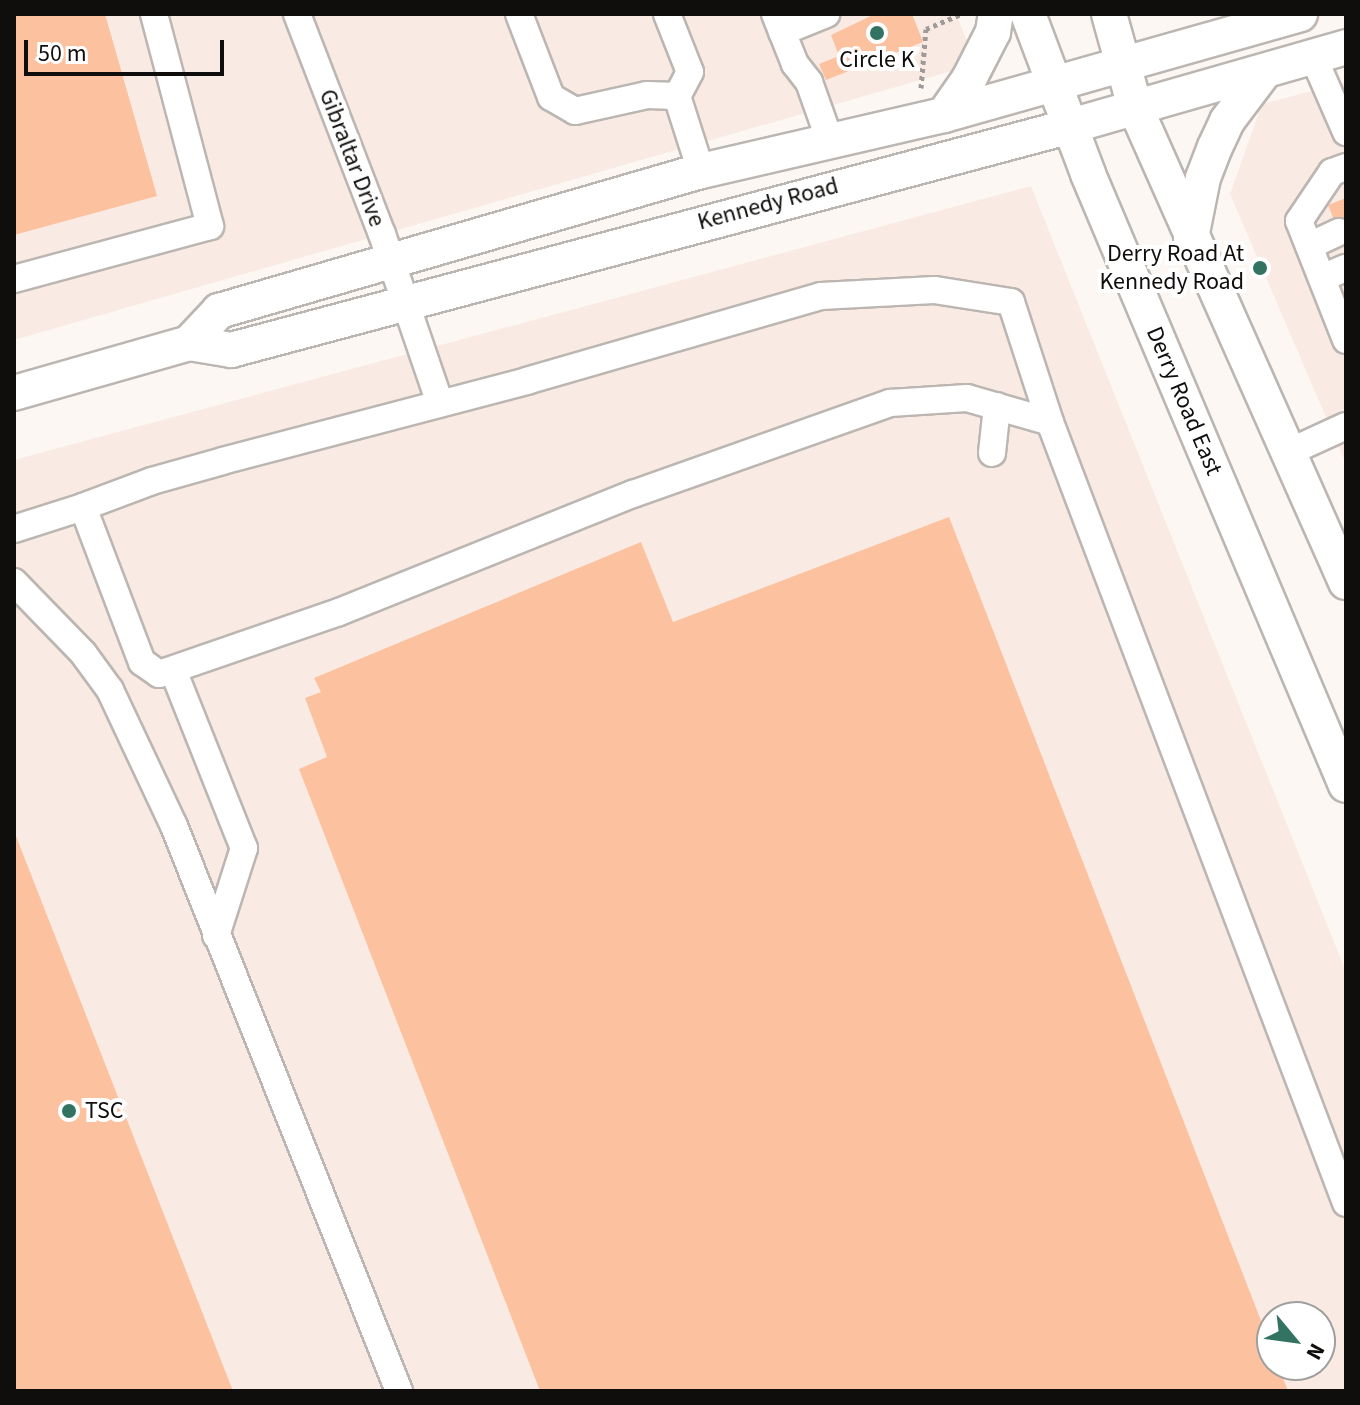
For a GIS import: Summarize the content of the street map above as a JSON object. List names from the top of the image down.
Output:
{
  "streets": {
    "main road": ["Kennedy Road", "Derry Road East"],
    "street": ["Gibraltar Drive"]
  },
  "crossings": [
    ["Gibraltar Drive", "Kennedy Road"],
    ["Kennedy Road", "Derry Road East"]
  ],
  "places": ["Circle K", "Derry Road At Kennedy Road", "TSC"],
  "scale_bar": "50 m",
  "north": "bottom right"
}
